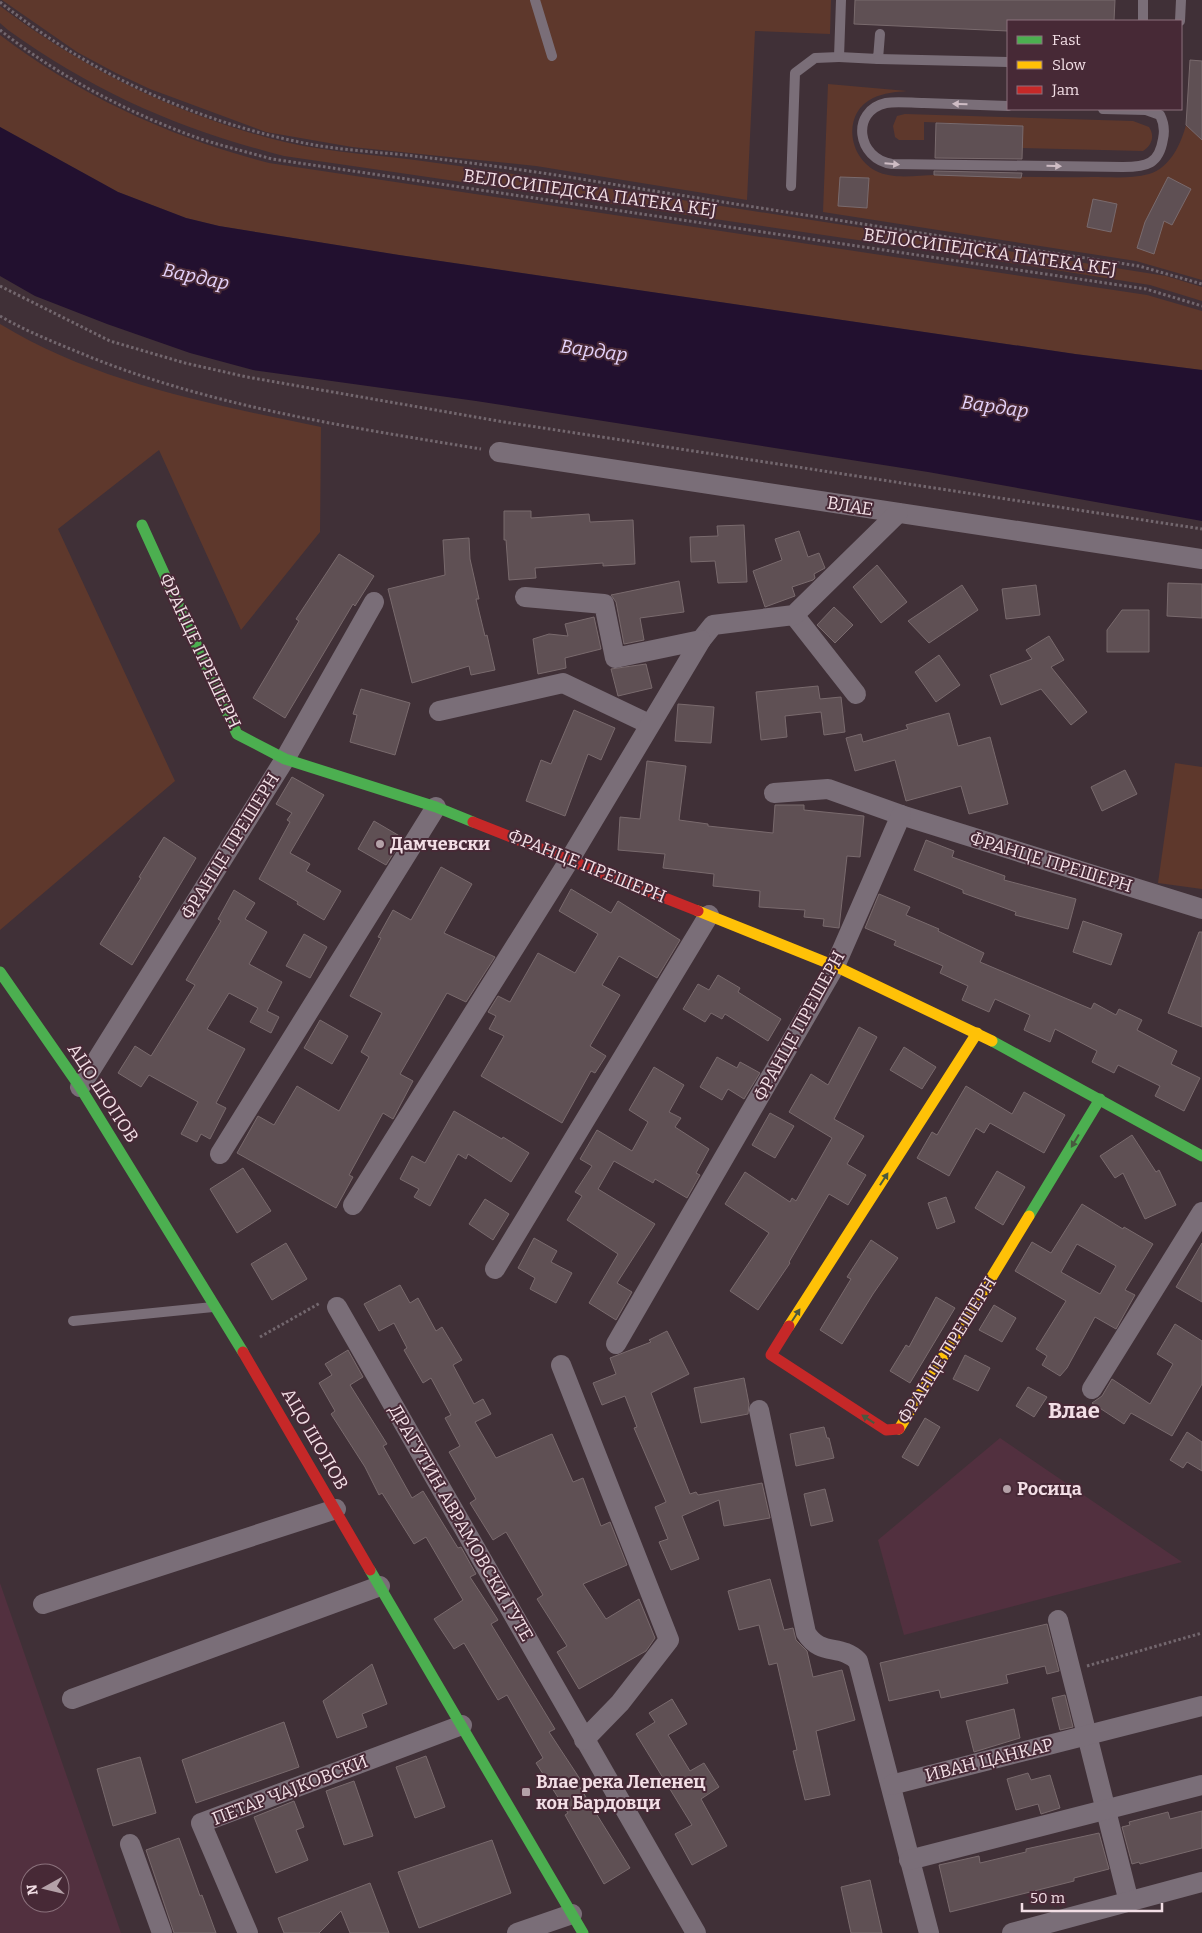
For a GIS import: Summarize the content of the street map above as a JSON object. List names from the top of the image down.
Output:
{
  "streets": {
    "street": [
      "ВЛАЕ",
      "ФРАНЦE ПРЕШЕРН",
      "ФРАНЦЕ ПРЕШЕРН",
      "АЦО ШОПОВ",
      "ДРАГУТИН АВРАМОВСКИ ГУТЕ",
      "ИВАН ЦАНКАР",
      "ПЕТАР ЧАЈКОВСКИ"
    ],
    "path": ["ВЕЛОСИПЕДСКА ПАТЕКА КЕЈ"]
  },
  "crossings": [
    ["ФРАНЦE ПРЕШЕРН", "ФРАНЦЕ ПРЕШЕРН"],
    ["ФРАНЦЕ ПРЕШЕРН", "АЦО ШОПОВ"],
    ["АЦО ШОПОВ", "ПЕТАР ЧАЈКОВСКИ"]
  ],
  "districts": ["Влае"],
  "water": ["Вардар"],
  "places": {
    "other": ["Дамчевски", "Росица"],
    "transit": ["Влае река Лепенец кон Бардовци"]
  },
  "legend": ["Fast", "Slow", "Jam"],
  "scale_bar": "50 m",
  "north": "left"
}
